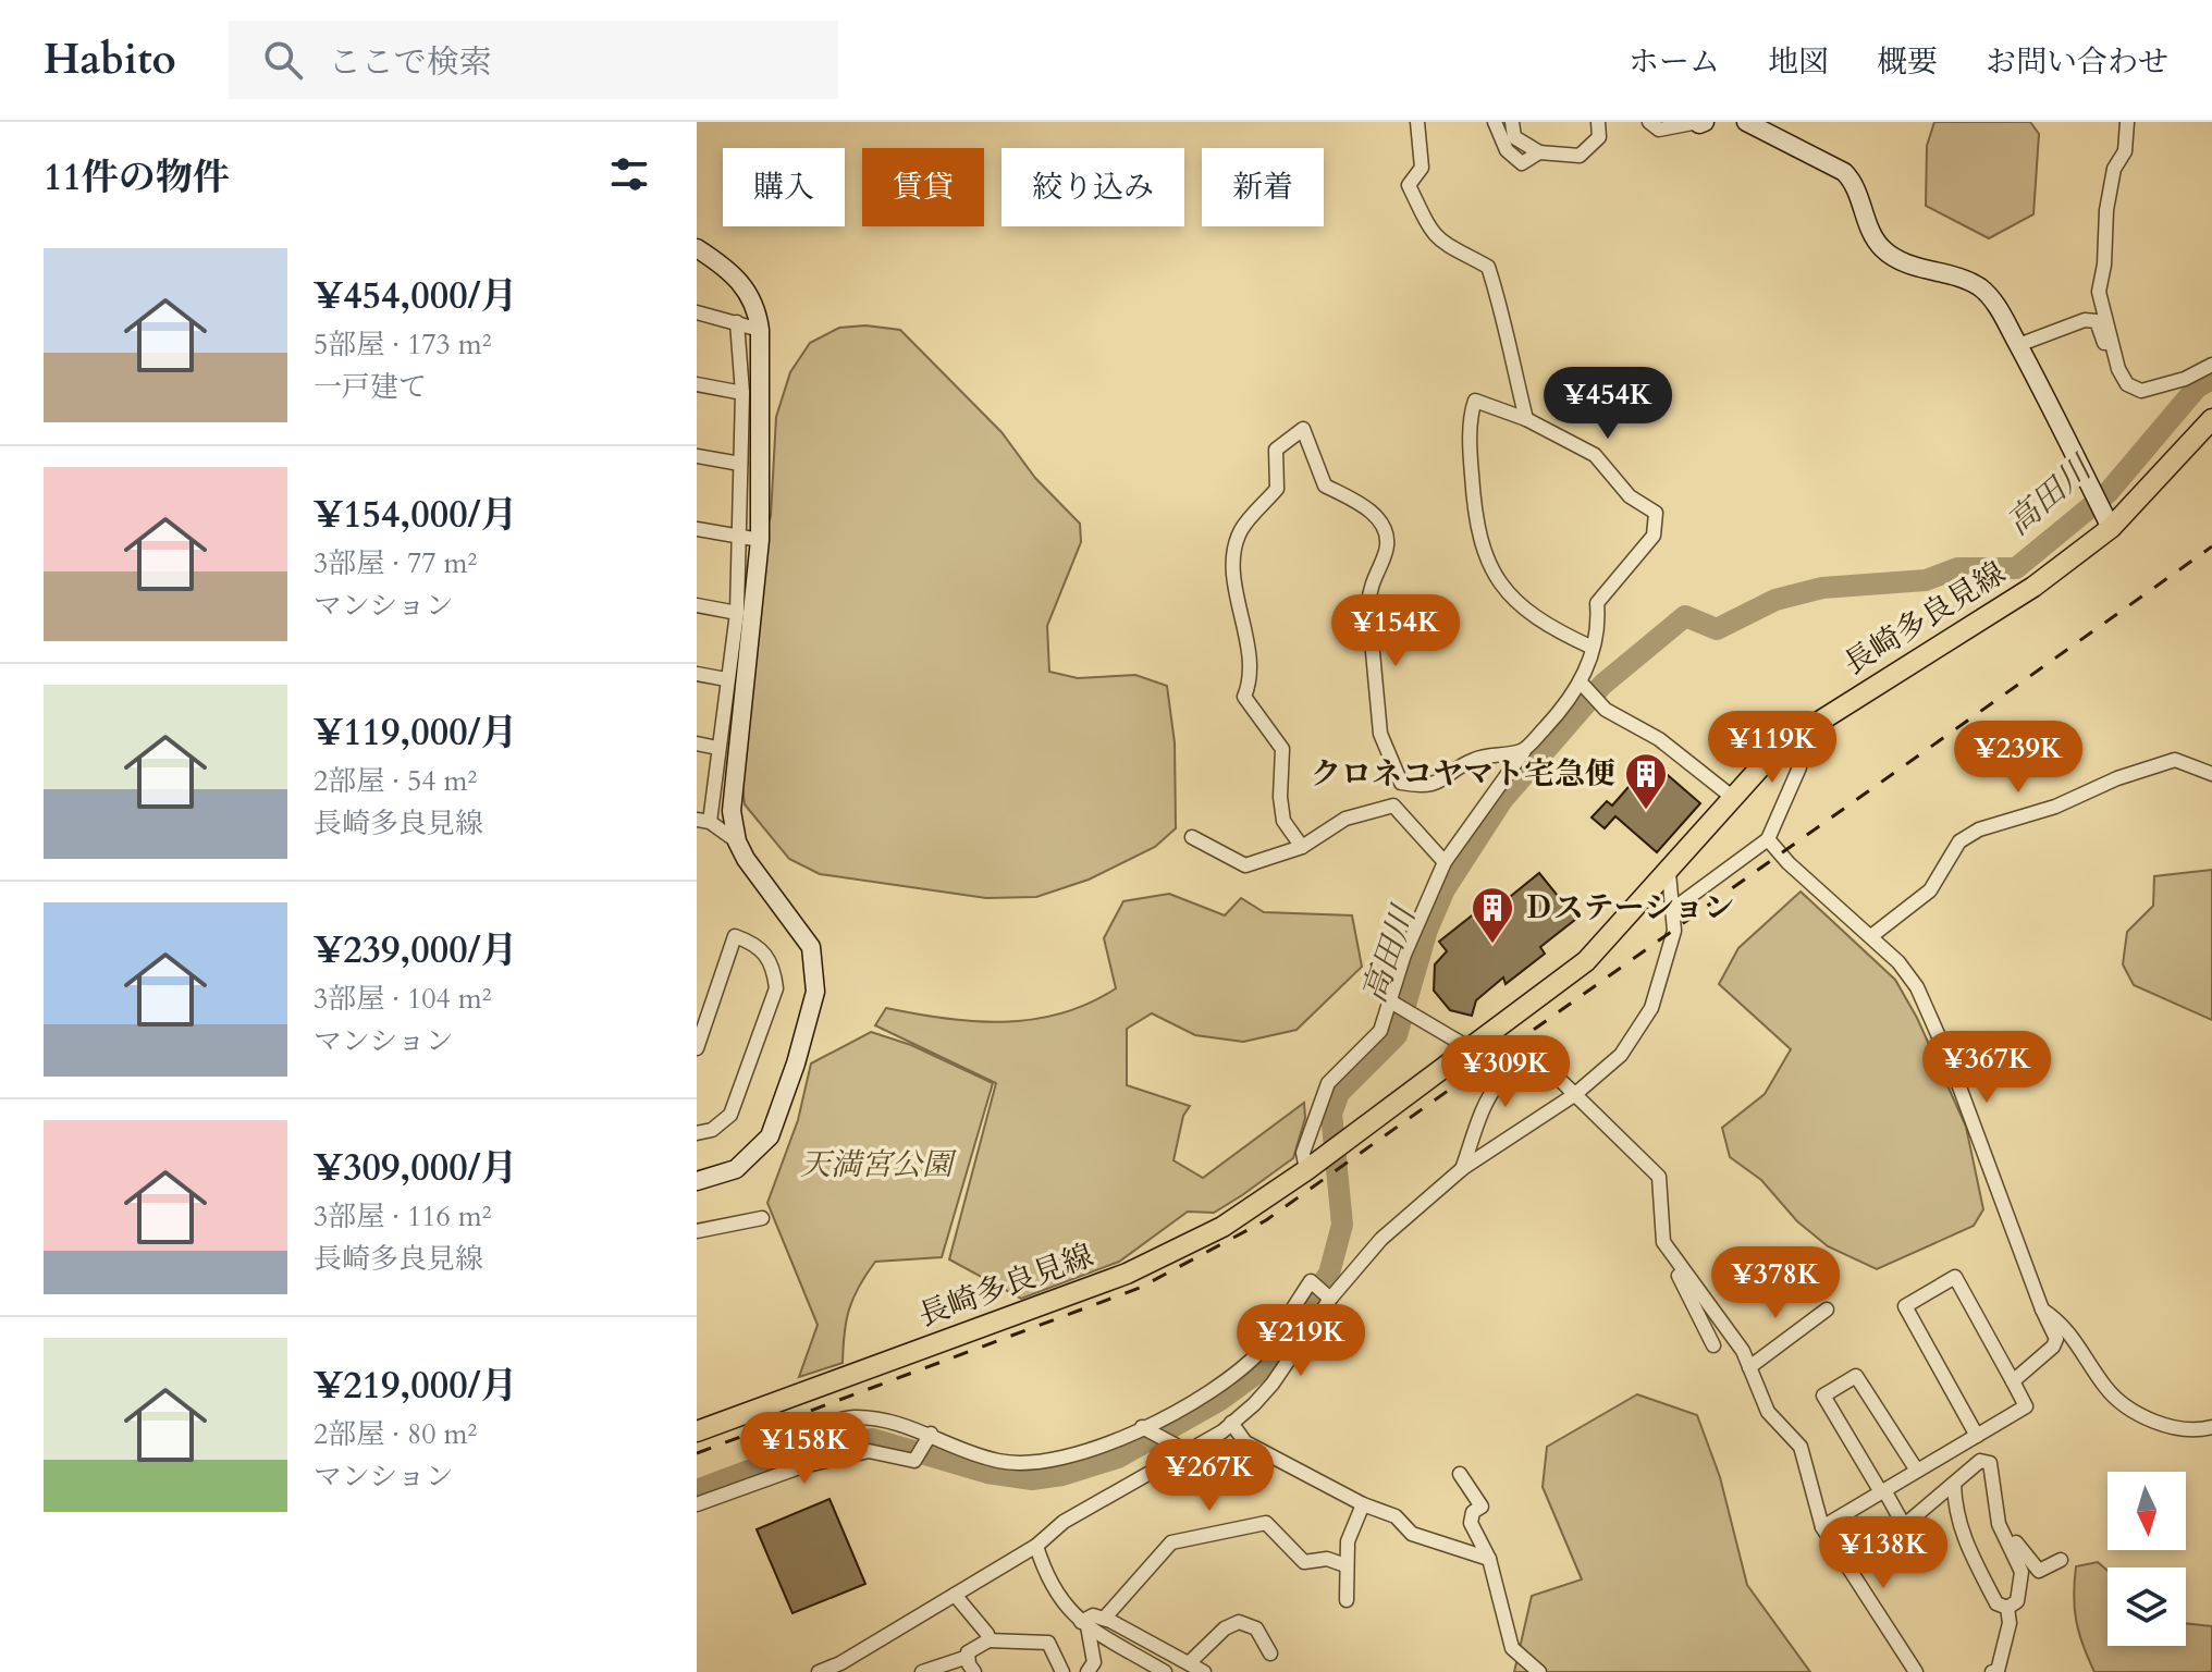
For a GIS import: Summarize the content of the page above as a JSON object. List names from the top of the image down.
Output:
{
  "streets": {
    "main road": ["長崎多良見線"]
  },
  "water": ["高田川"],
  "parks": ["天満宮公園"],
  "places": {
    "building": ["クロネコヤマト宅急便", "Ｄステーション"]
  },
  "north": "bottom",
  "page": {
    "header": "Habito",
    "search": "ここで検索",
    "nav": [
      "ホーム",
      "地図",
      "概要",
      "お問い合わせ"
    ],
    "heading": "11件の物件",
    "chip": [
      "購入",
      "賃貸",
      "絞り込み",
      "新着"
    ],
    "list": [
      {
        "name": "¥454,000/月",
        "note": "5部屋 · 173 m² · 一戸建て"
      },
      {
        "name": "¥154,000/月",
        "note": "3部屋 · 77 m² · マンション"
      },
      {
        "name": "¥119,000/月",
        "note": "2部屋 · 54 m² · 長崎多良見線"
      },
      {
        "name": "¥239,000/月",
        "note": "3部屋 · 104 m² · マンション"
      },
      {
        "name": "¥309,000/月",
        "note": "3部屋 · 116 m² · 長崎多良見線"
      },
      {
        "name": "¥219,000/月",
        "note": "2部屋 · 80 m² · マンション"
      }
    ],
    "price": [
      "¥454K",
      "¥154K",
      "¥119K",
      "¥239K",
      "¥367K",
      "¥309K",
      "¥378K",
      "¥219K",
      "¥158K",
      "¥267K",
      "¥138K"
    ]
  }
}
